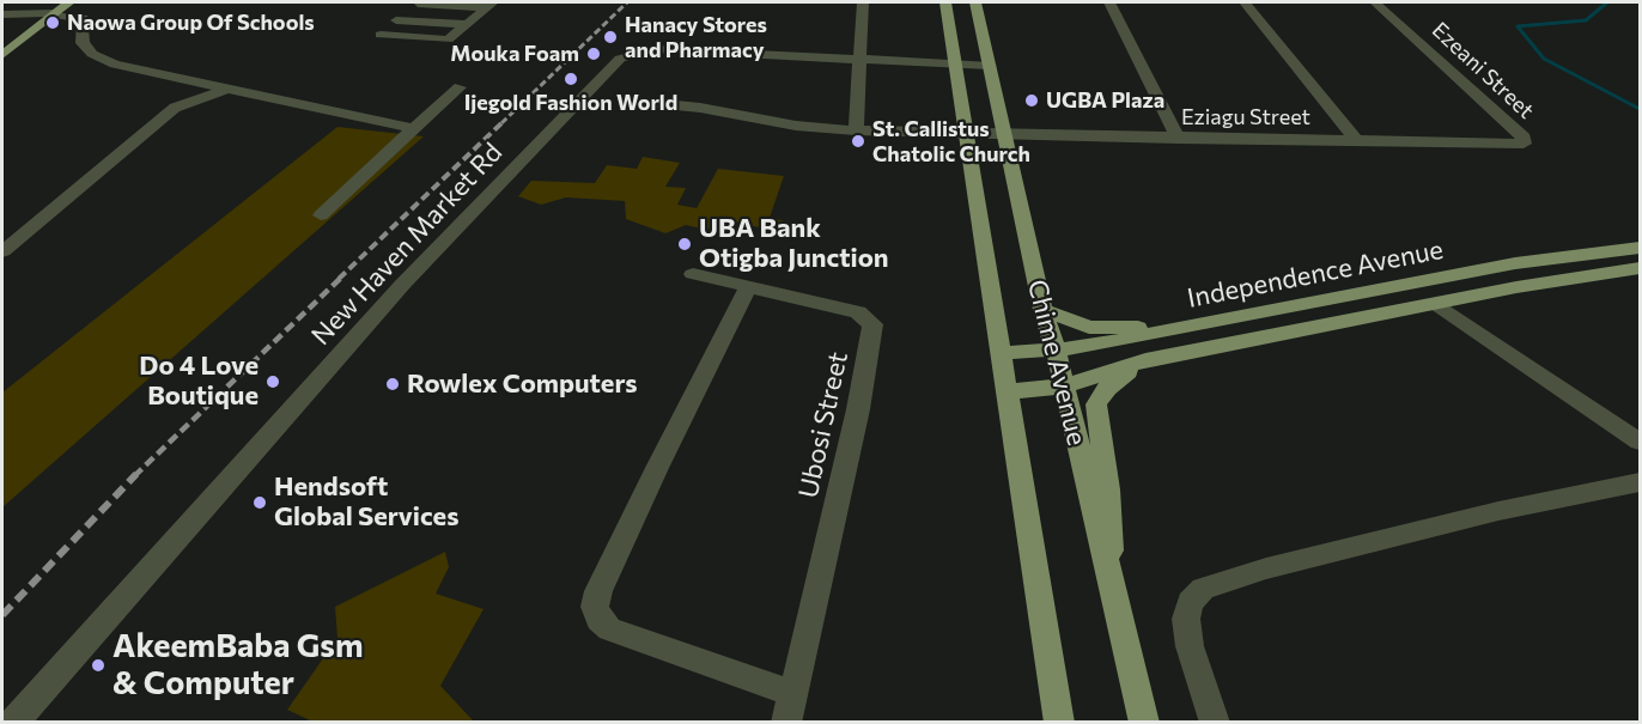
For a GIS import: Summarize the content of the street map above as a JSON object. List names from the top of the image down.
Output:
{
  "streets": {
    "main road": ["Independence Avenue", "Chime Avenue"],
    "street": [
      "Ezeani Street",
      "Eziagu Street",
      "New Haven Market Rd",
      "Ubosi Street"
    ]
  },
  "crossings": [
    ["Ezeani Street", "Eziagu Street"],
    ["Eziagu Street", "Chime Avenue"],
    ["New Haven Market Rd", "Chime Avenue"],
    ["Independence Avenue", "Chime Avenue"]
  ],
  "places": [
    "Naowa Group Of Schools",
    "Hanacy Stores and Pharmacy",
    "Mouka Foam",
    "Ijegold Fashion World",
    "UGBA Plaza",
    "St. Callistus Chatolic Church",
    "UBA Bank Otigba Junction",
    "Do 4 Love Boutique",
    "Rowlex Computers",
    "Hendsoft Global Services",
    "AkeemBaba Gsm & Computer"
  ]
}
